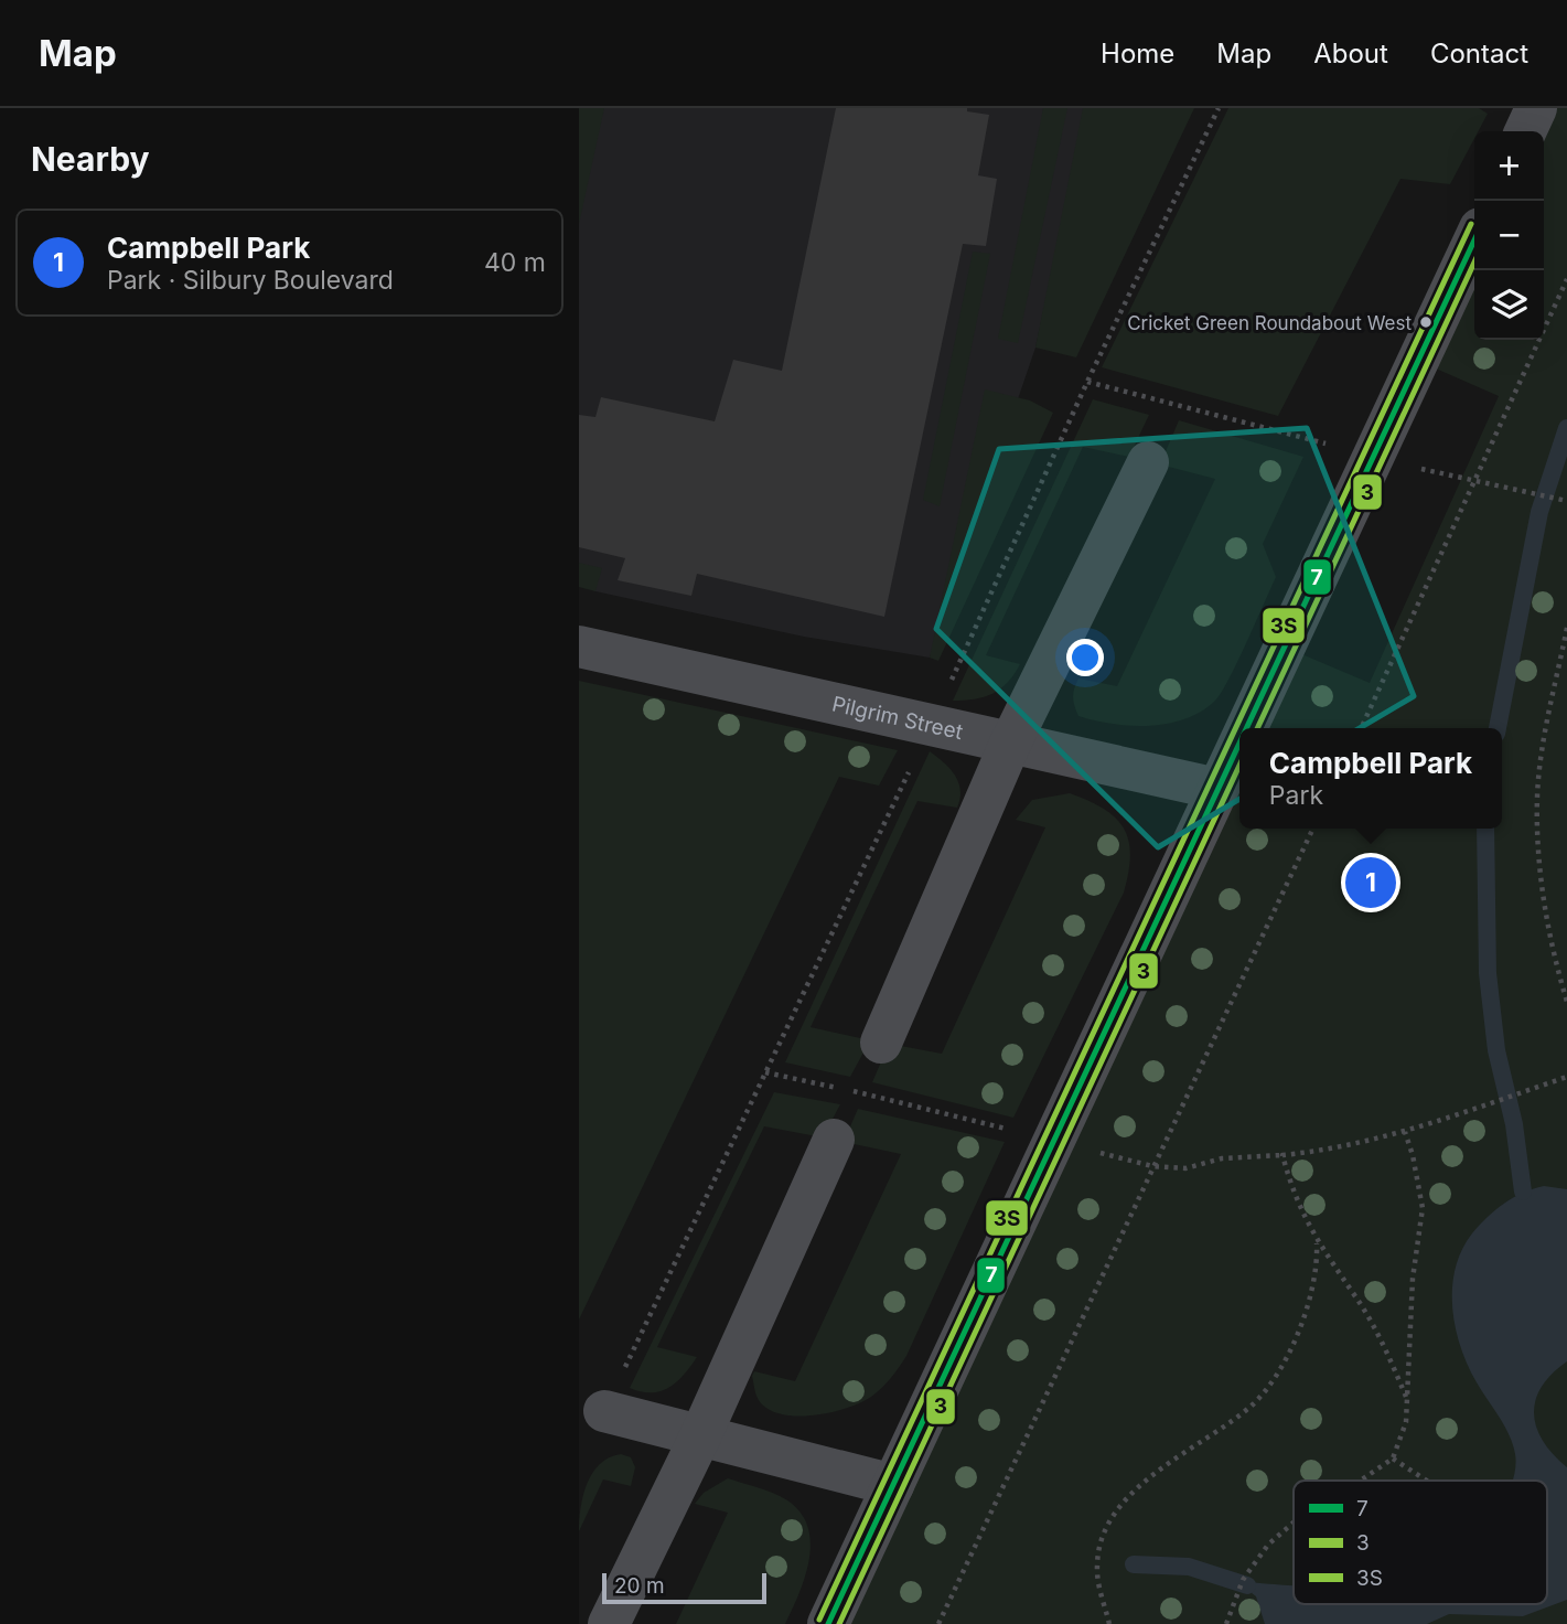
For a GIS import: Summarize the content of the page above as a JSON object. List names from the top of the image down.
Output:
{
  "streets": {
    "street": ["Pilgrim Street"]
  },
  "places": ["Cricket Green Roundabout West"],
  "lines": ["transit line 3S", "transit line 7", "transit line 3"],
  "legend": ["7", "3", "3S"],
  "scale_bar": "20 m",
  "page": {
    "header": "Map",
    "nav": [
      "Home",
      "Map",
      "About",
      "Contact"
    ],
    "heading": "Nearby",
    "map_buttons": ["+", "−"],
    "list": [
      {
        "mark": "1",
        "name": "Campbell Park",
        "note": "Park · Silbury Boulevard",
        "value": "40 m"
      }
    ],
    "popup": ["Campbell Park", "Park"],
    "pins": "1",
    "scale": "20 m"
  }
}
